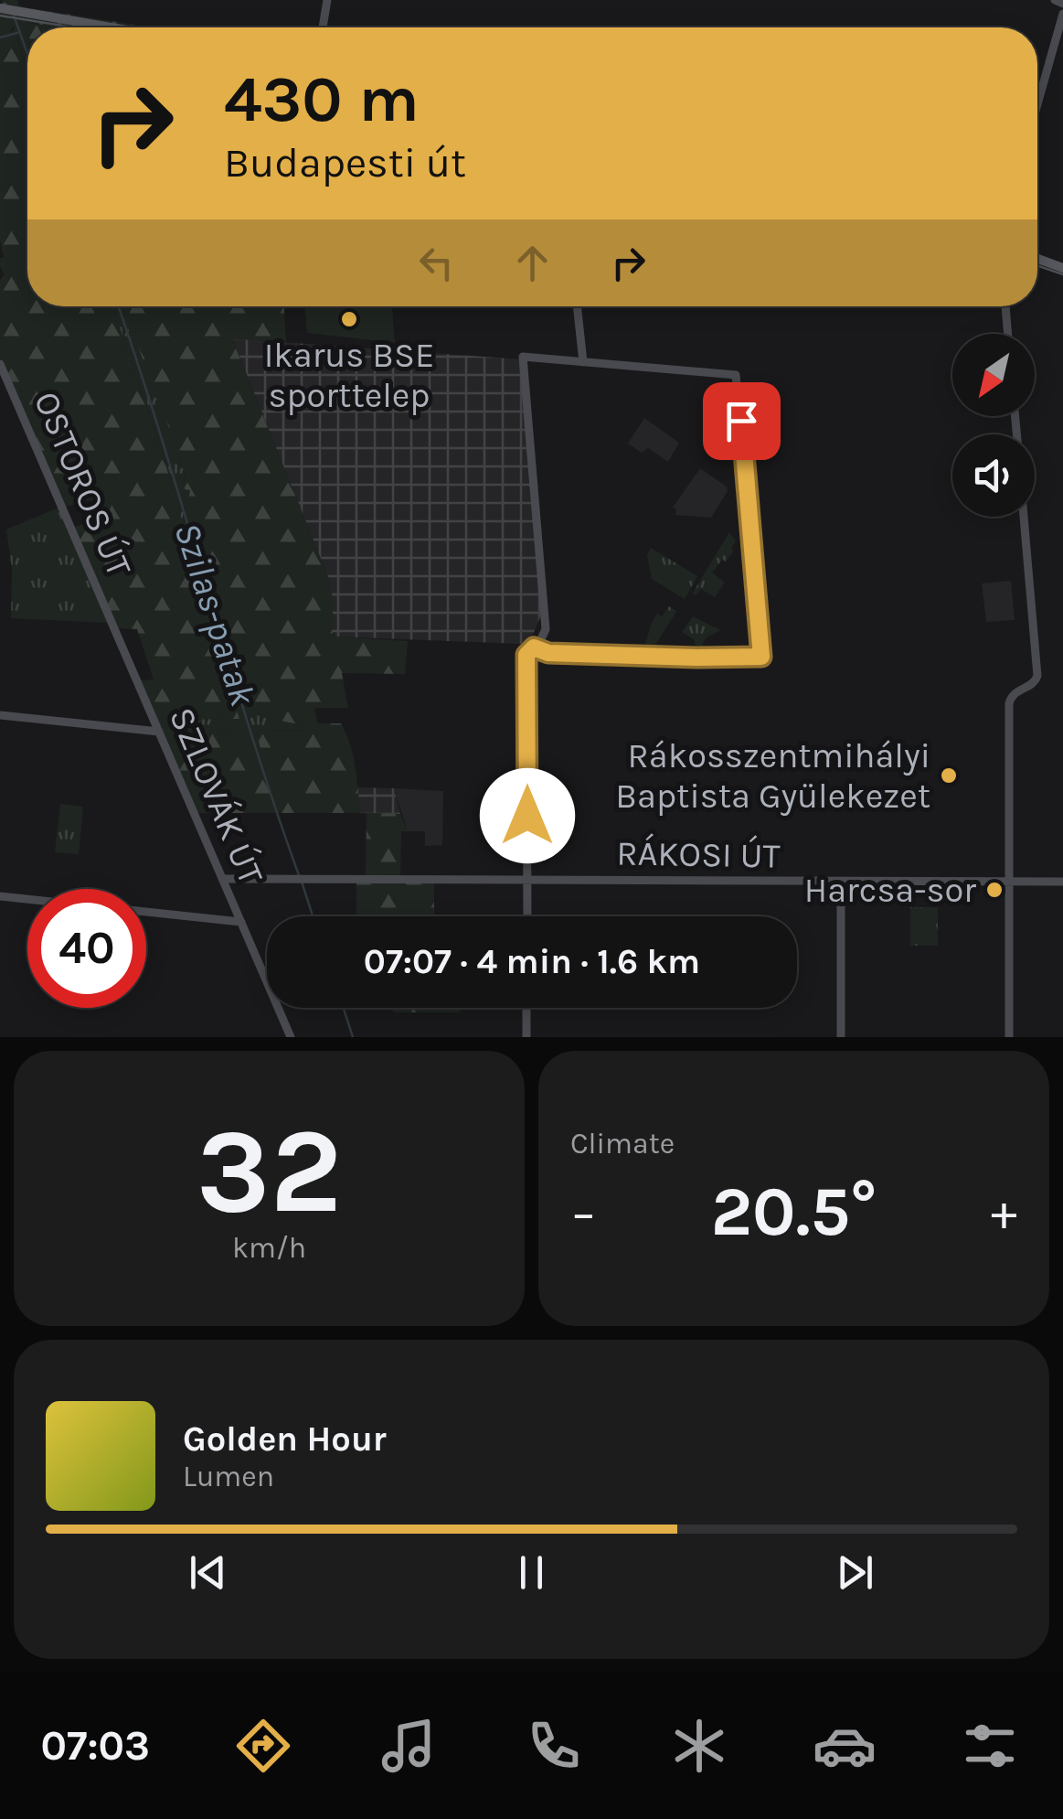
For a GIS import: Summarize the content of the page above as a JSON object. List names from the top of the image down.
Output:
{
  "streets": {
    "street": ["OSTOROS ÚT", "SZLOVÁK ÚT", "RÁKOSI ÚT"]
  },
  "crossings": [
    ["OSTOROS ÚT", "SZLOVÁK ÚT"],
    ["SZLOVÁK ÚT", "RÁKOSI ÚT"]
  ],
  "water": ["Szilas-patak"],
  "places": ["Ikarus BSE sporttelep", "Rákosszentmihályi Baptista Gyülekezet", "Harcsa-sor"],
  "north": "bottom left",
  "page": {
    "turn": ["430 m", "Budapesti út"],
    "limit": "40",
    "trip": "07:07 · 4 min · 1.6 km",
    "tile": [
      ["32", "km/h"],
      "Climate"
    ],
    "heat": ["−", "20.5°", "+"],
    "song": ["Golden Hour", "Lumen"],
    "tabs": "07:03"
  }
}
